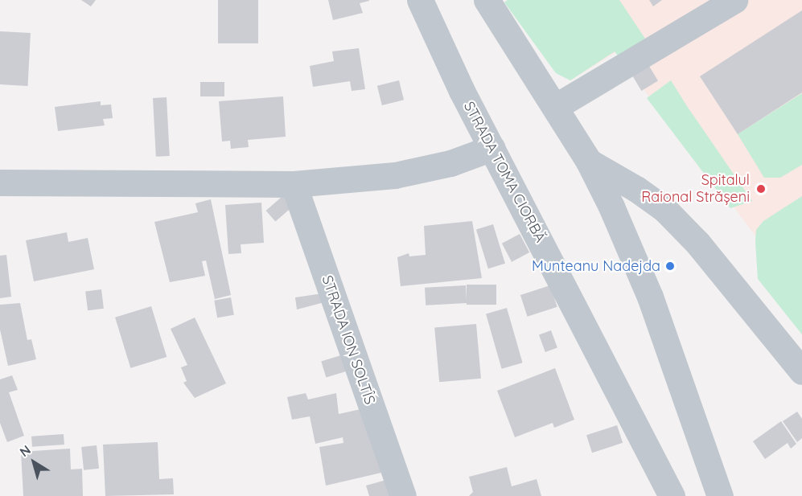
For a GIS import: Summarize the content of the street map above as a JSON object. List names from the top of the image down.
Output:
{
  "streets": {
    "street": ["STRADA TOMA CIORBĂ", "STRADA ION SOLTÎS"]
  },
  "places": ["Spitalul Raional Strășeni", "Munteanu Nadejda"],
  "north": "top left"
}
